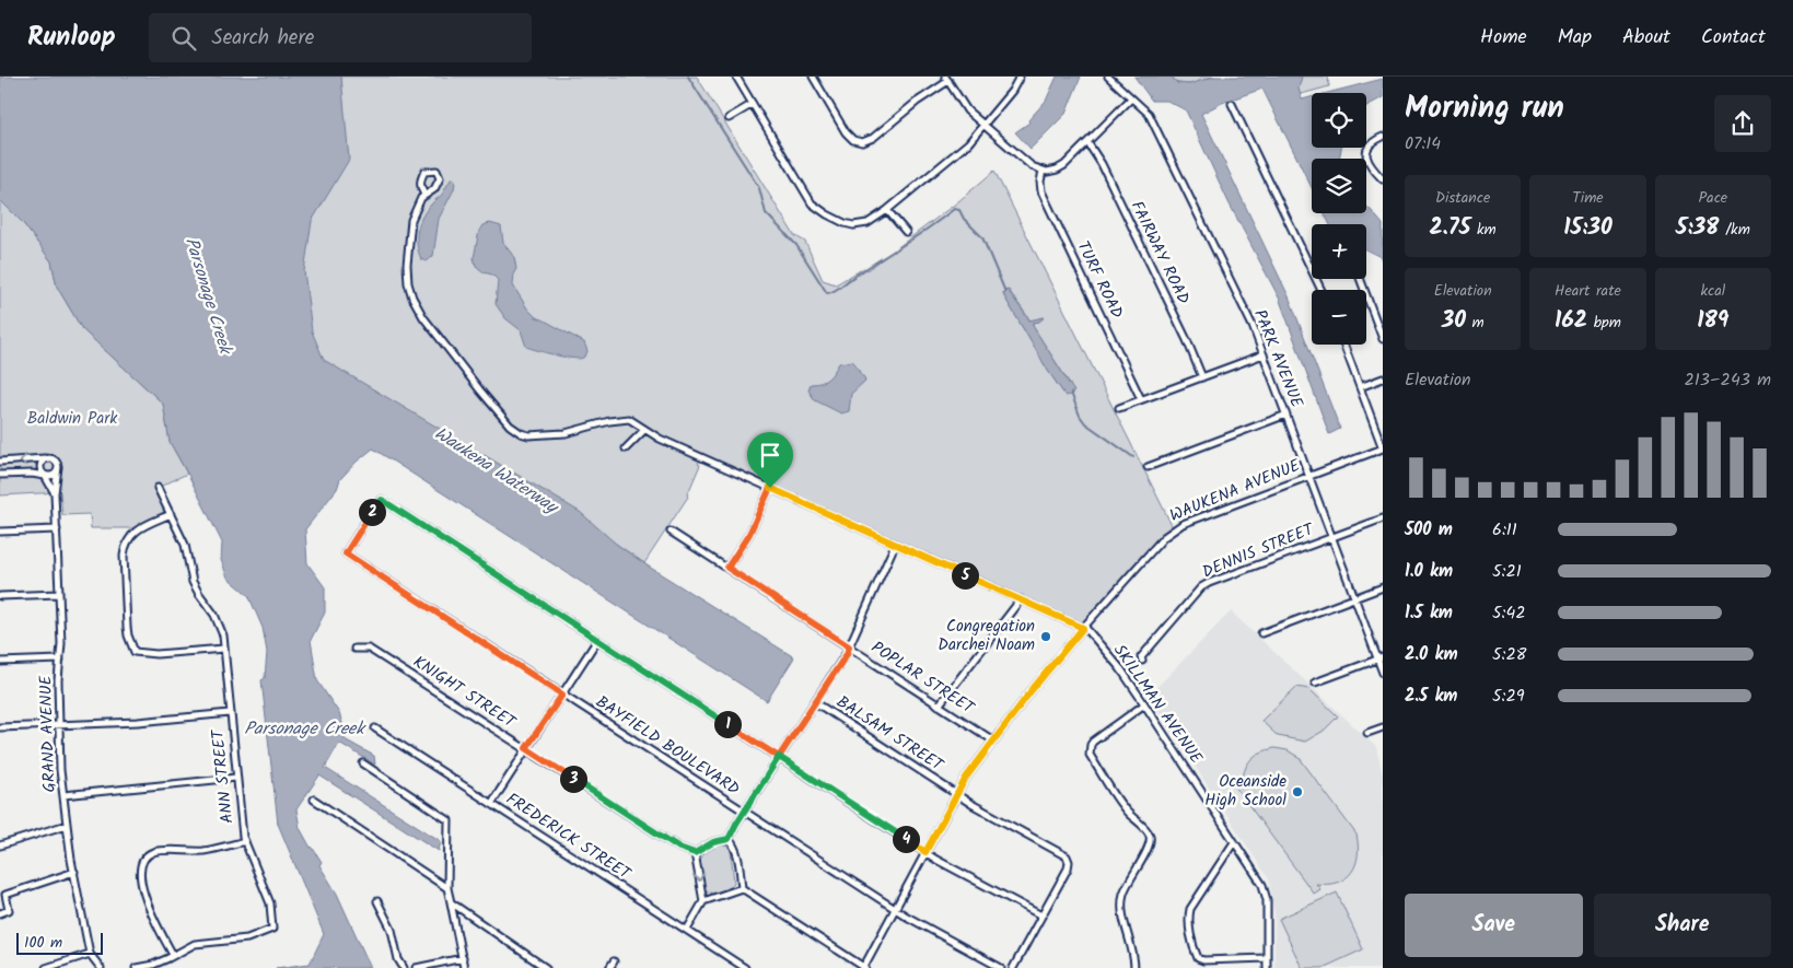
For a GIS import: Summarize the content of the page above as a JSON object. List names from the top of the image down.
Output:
{
  "streets": {
    "street": [
      "FAIRWAY ROAD",
      "TURF ROAD",
      "PARK AVENUE",
      "WAUKENA AVENUE",
      "DENNIS STREET",
      "POPLAR STREET",
      "KNIGHT STREET",
      "SKILLMAN AVENUE",
      "GRAND AVENUE",
      "BALSAM STREET",
      "BAYFIELD BOULEVARD",
      "ANN STREET",
      "FREDERICK STREET"
    ]
  },
  "crossings": [
    ["PARK AVENUE", "WAUKENA AVENUE"],
    ["PARK AVENUE", "DENNIS STREET"],
    ["WAUKENA AVENUE", "POPLAR STREET"],
    ["WAUKENA AVENUE", "SKILLMAN AVENUE"],
    ["WAUKENA AVENUE", "BALSAM STREET"],
    ["WAUKENA AVENUE", "BAYFIELD BOULEVARD"]
  ],
  "water": ["Parsonage Creek", "Waukena Waterway"],
  "parks": ["Baldwin Park"],
  "places": ["Congregation Darchei Noam", "Oceanside High School"],
  "scale_bar": "100 m",
  "page": {
    "header": "Runloop",
    "search": "Search here",
    "nav": [
      "Home",
      "Map",
      "About",
      "Contact"
    ],
    "heading": ["Morning run", "07:14"],
    "map_buttons": ["+", "−"],
    "stats": [
      ["Distance", "2.75 km"],
      ["Time", "15:30"],
      ["Pace", "5:38 /km"],
      ["Elevation", "30 m"],
      ["Heart rate", "162 bpm"],
      ["kcal", "189"]
    ],
    "chart": ["Elevation", "213–243 m"],
    "pins": [
      "2",
      "5",
      "1",
      "3",
      "4"
    ],
    "list": [
      {
        "name": "500 m",
        "note": "6:11"
      },
      {
        "name": "1.0 km",
        "note": "5:21"
      },
      {
        "name": "1.5 km",
        "note": "5:42"
      },
      {
        "name": "2.0 km",
        "note": "5:28"
      },
      {
        "name": "2.5 km",
        "note": "5:29"
      }
    ],
    "buttons": ["Save", "Share"],
    "scale": "100 m"
  }
}
